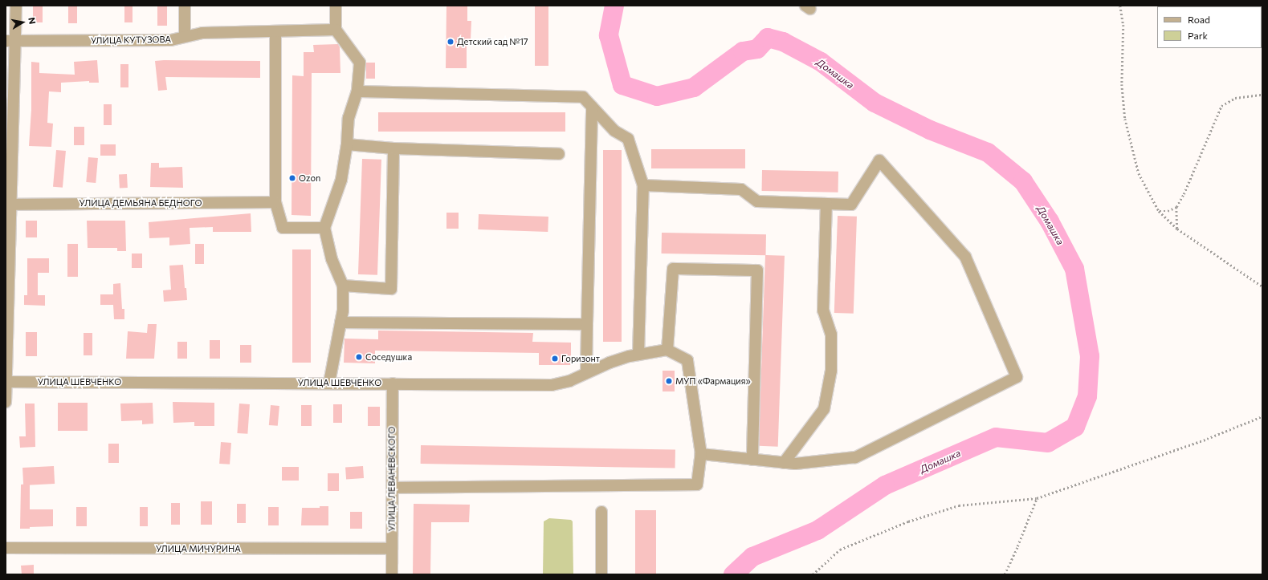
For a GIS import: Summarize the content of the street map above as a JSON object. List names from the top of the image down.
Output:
{
  "streets": {
    "street": [
      "УЛИЦА КУТУЗОВА",
      "УЛИЦА ДЕМЬЯНА БЕДНОГО",
      "УЛИЦА ШЕВЧЕНКО",
      "УЛИЦА ЛЕВАНЕВСКОГО",
      "УЛИЦА МИЧУРИНА"
    ]
  },
  "crossings": [
    ["УЛИЦА ШЕВЧЕНКО", "УЛИЦА ЛЕВАНЕВСКОГО"],
    ["УЛИЦА ЛЕВАНЕВСКОГО", "УЛИЦА МИЧУРИНА"]
  ],
  "water": ["Домашка"],
  "places": [
    "Детский сад №17",
    "Ozon",
    "Соседушка",
    "Горизонт",
    "МУП «Фармация»"
  ],
  "legend": ["Road", "Park"],
  "north": "right"
}
